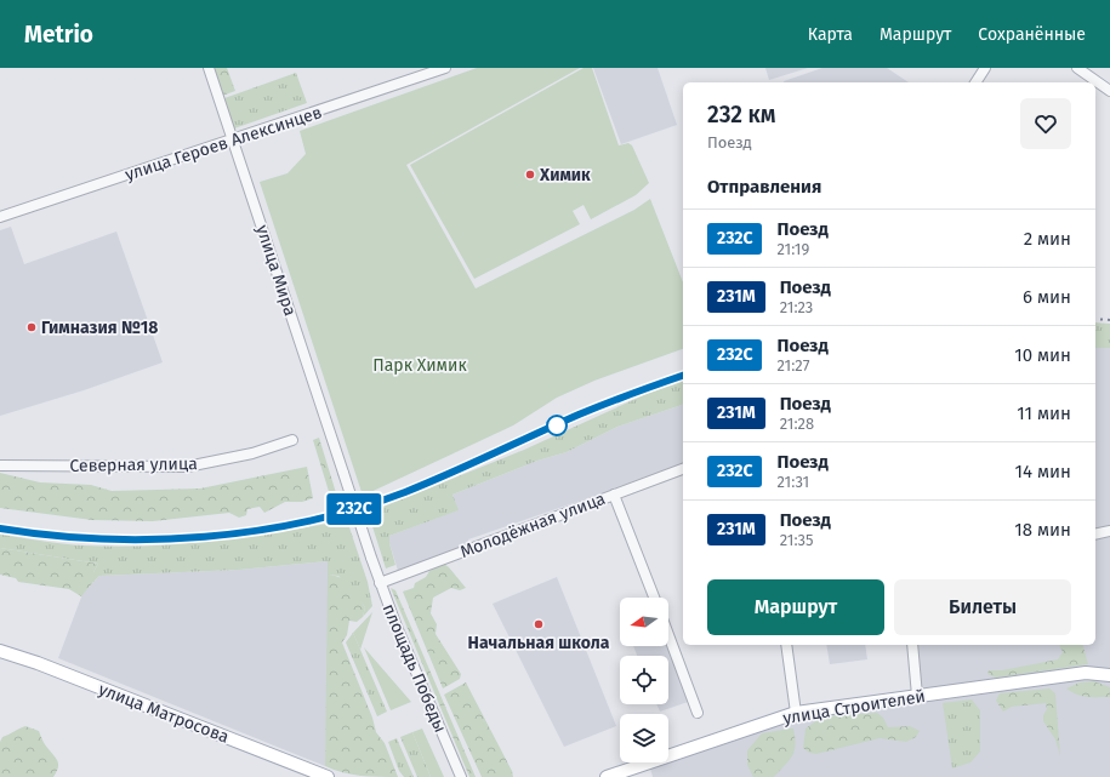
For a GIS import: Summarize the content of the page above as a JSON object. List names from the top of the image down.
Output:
{
  "streets": {
    "main road": ["улица Строителей", "улица Матросова"],
    "street": [
      "улица Героев Алексинцев",
      "улица Мира",
      "Северная улица",
      "Молодёжная улица",
      "площадь Победы"
    ]
  },
  "crossings": [
    ["улица Героев Алексинцев", "улица Мира"],
    ["улица Мира", "площадь Победы"],
    ["Молодёжная улица", "площадь Победы"]
  ],
  "parks": ["Парк Химик"],
  "places": ["Химик", "Гимназия №18", "Начальная школа"],
  "north": "left",
  "page": {
    "header": "Metrio",
    "nav": ["Карта", "Маршрут", "Сохранённые"],
    "on_map": "232C",
    "heading": [
      ["232 км", "Поезд"],
      "Отправления"
    ],
    "list": [
      {
        "mark": "232C",
        "name": "Поезд",
        "note": "21:19",
        "value": "2 мин"
      },
      {
        "mark": "231М",
        "name": "Поезд",
        "note": "21:23",
        "value": "6 мин"
      },
      {
        "mark": "232C",
        "name": "Поезд",
        "note": "21:27",
        "value": "10 мин"
      },
      {
        "mark": "231М",
        "name": "Поезд",
        "note": "21:28",
        "value": "11 мин"
      },
      {
        "mark": "232C",
        "name": "Поезд",
        "note": "21:31",
        "value": "14 мин"
      },
      {
        "mark": "231М",
        "name": "Поезд",
        "note": "21:35",
        "value": "18 мин"
      }
    ],
    "buttons": ["Маршрут", "Билеты"]
  }
}
